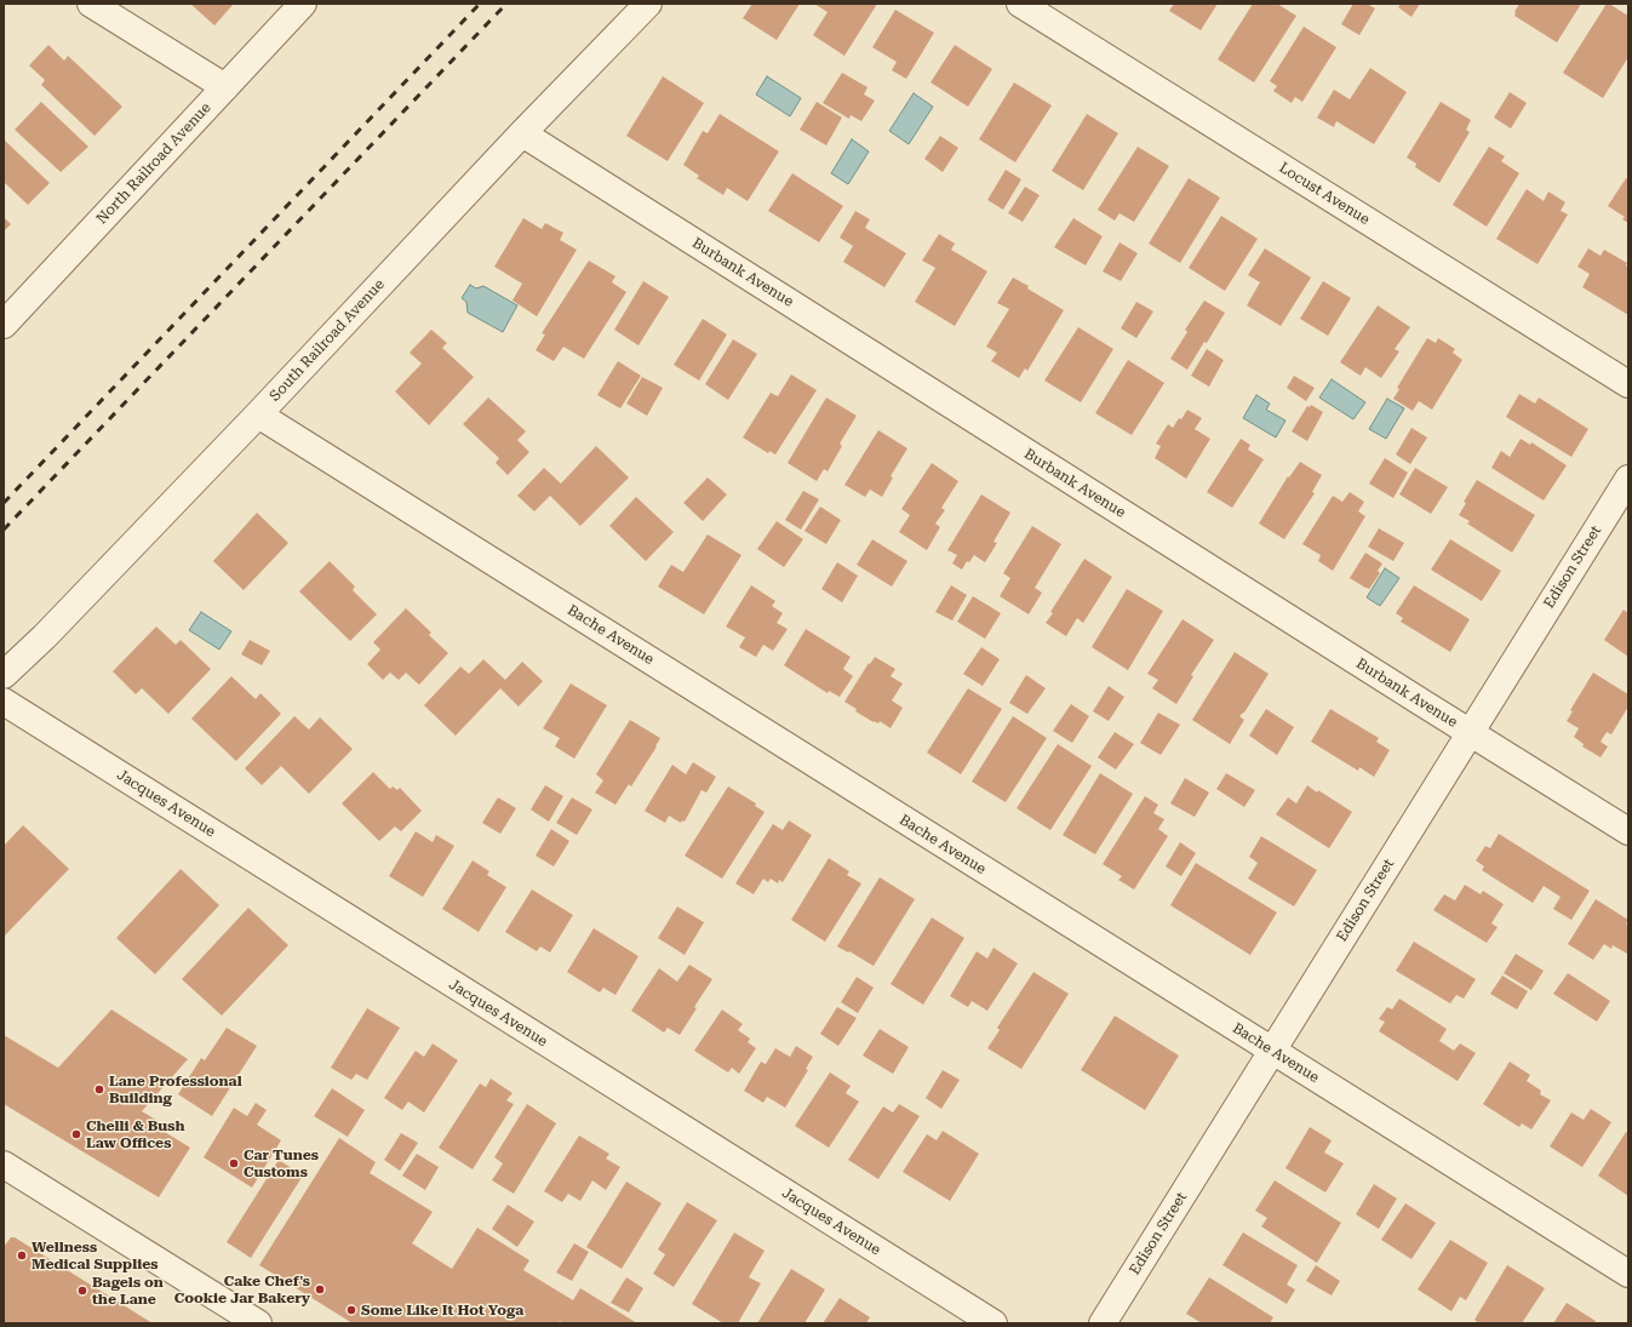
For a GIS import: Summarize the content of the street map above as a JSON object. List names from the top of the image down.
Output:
{
  "streets": {
    "street": [
      "North Railroad Avenue",
      "Locust Avenue",
      "Burbank Avenue",
      "South Railroad Avenue",
      "Edison Street",
      "Bache Avenue",
      "Jacques Avenue"
    ]
  },
  "crossings": [
    ["Burbank Avenue", "South Railroad Avenue"],
    ["Burbank Avenue", "Edison Street"],
    ["South Railroad Avenue", "Bache Avenue"],
    ["Edison Street", "Bache Avenue"]
  ],
  "places": [
    "Lane Professional Building",
    "Chelli & Bush Law Offices",
    "Car Tunes Customs",
    "Wellness Medical Supplies",
    "Cake Chef's Cookie Jar Bakery",
    "Bagels on the Lane",
    "Some Like It Hot Yoga"
  ]
}
